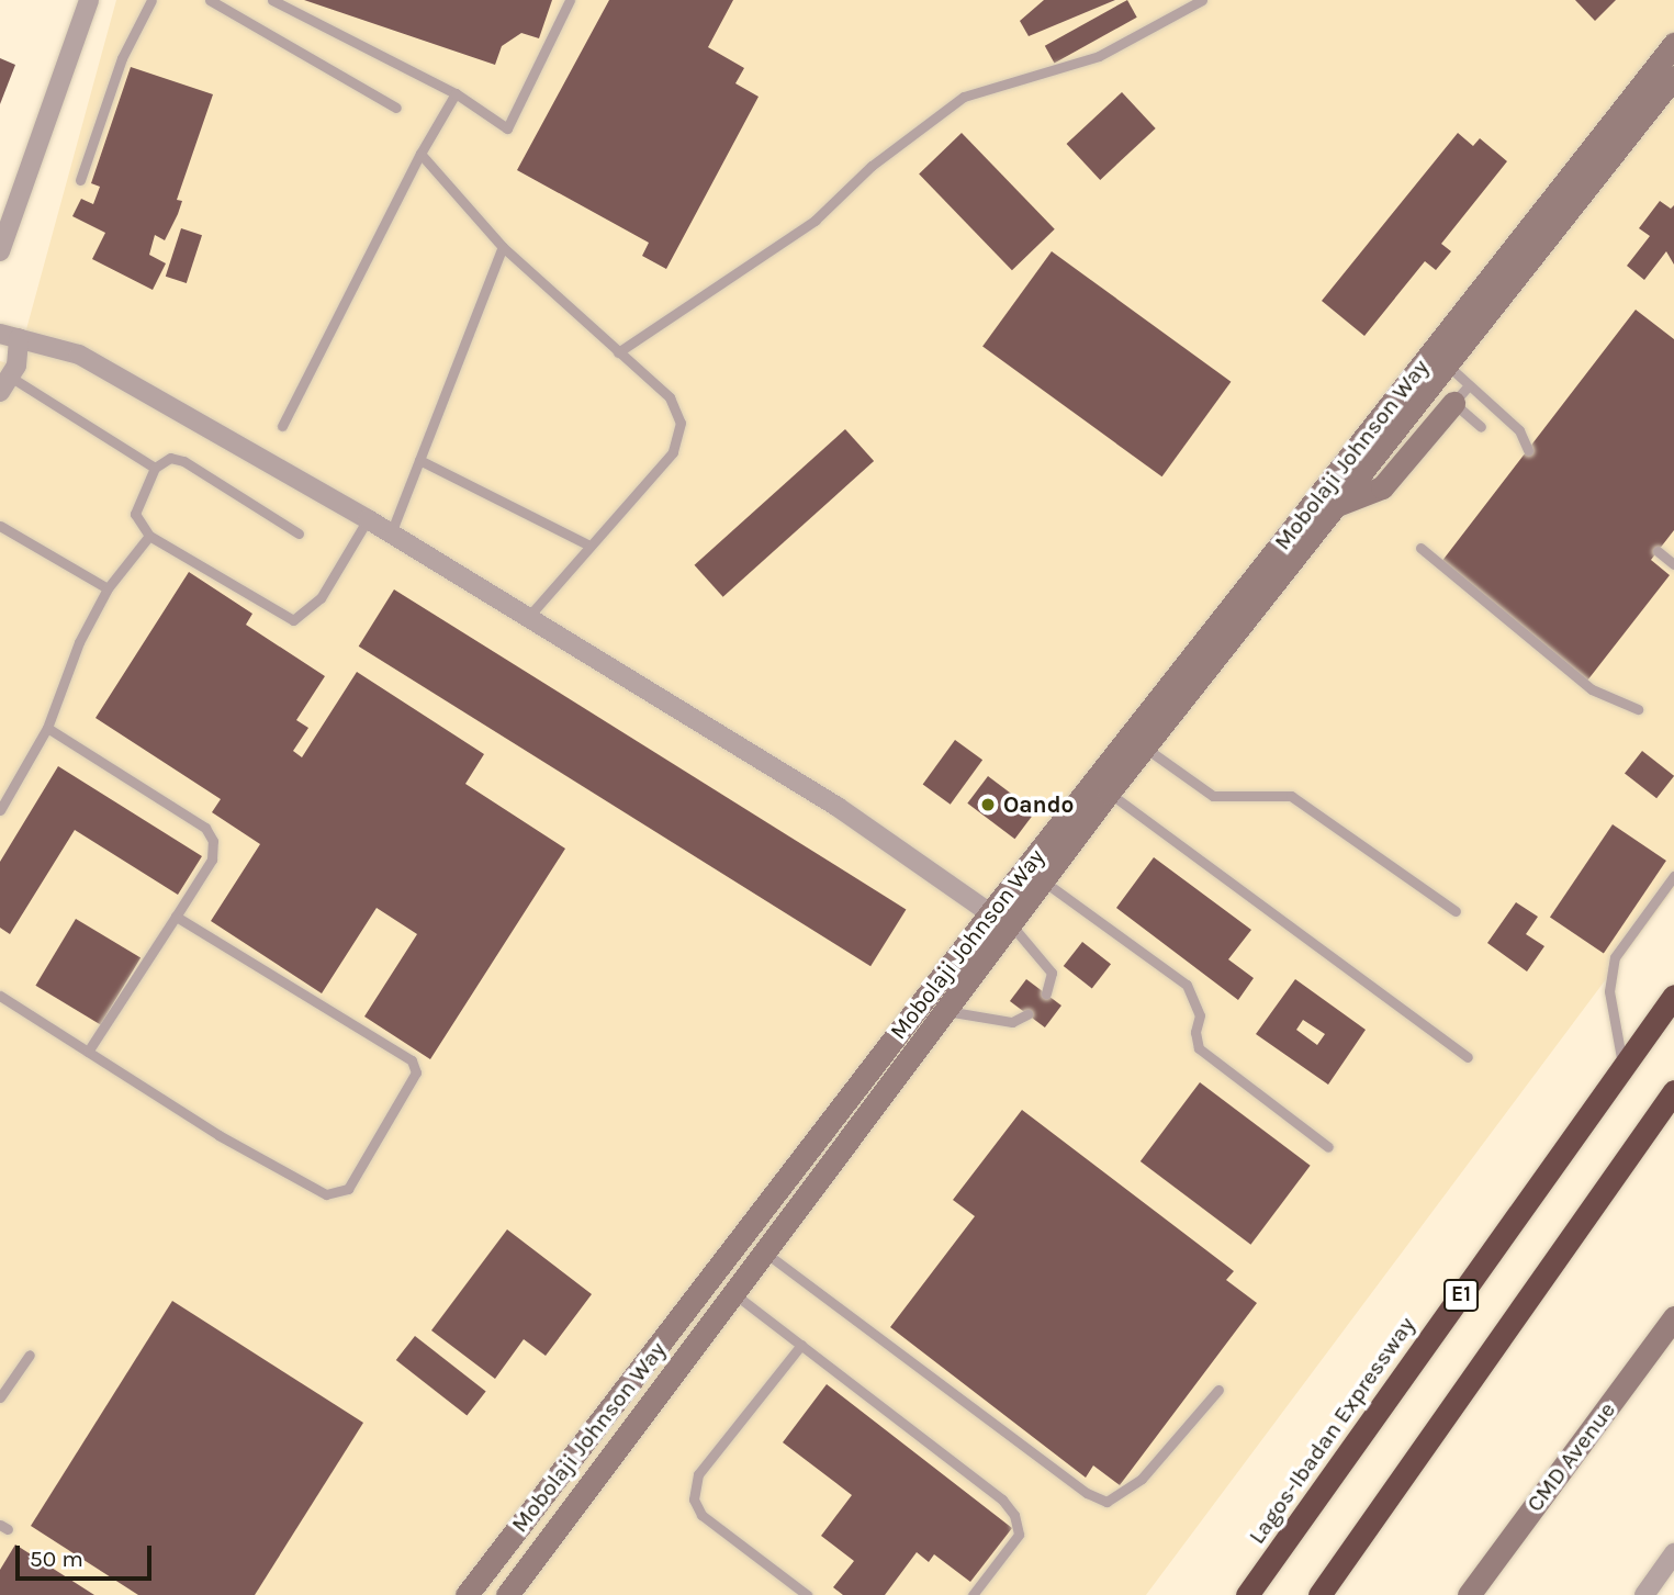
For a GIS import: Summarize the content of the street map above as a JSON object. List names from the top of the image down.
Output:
{
  "streets": {
    "highway": ["E1", "Lagos-Ibadan Expressway"],
    "street": ["Mobolaji Johnson Way", "CMD Avenue"]
  },
  "places": ["Oando"],
  "scale_bar": "50 m"
}
